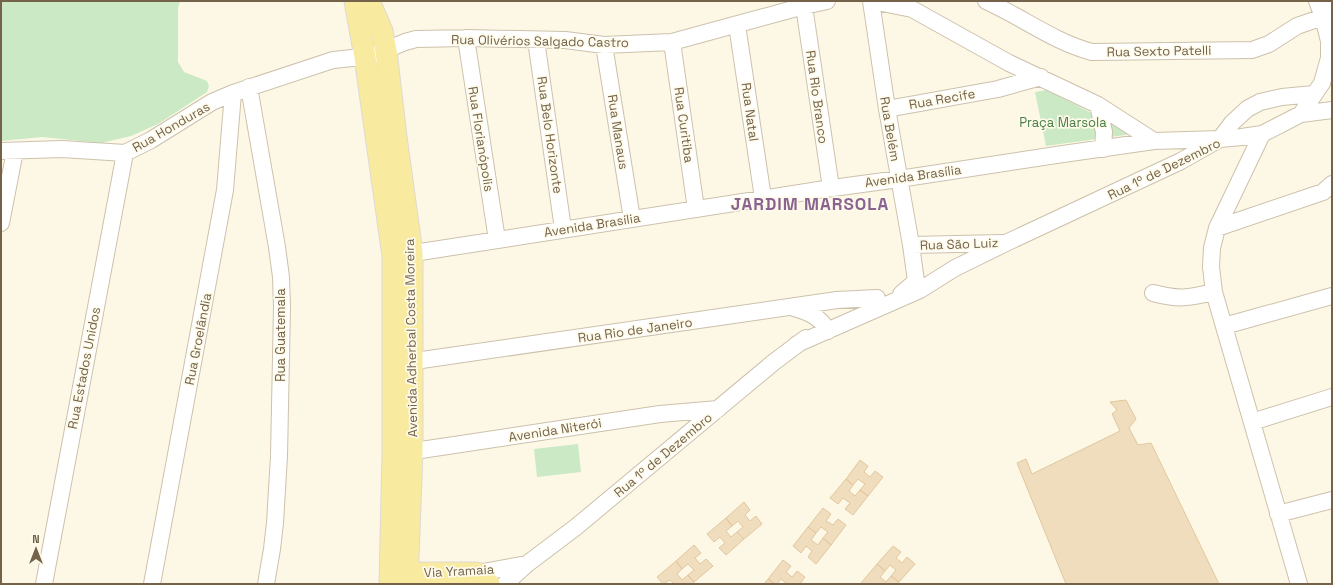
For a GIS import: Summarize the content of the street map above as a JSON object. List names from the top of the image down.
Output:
{
  "streets": {
    "main road": ["Avenida Adherbal Costa Moreira", "Via Yramaia"],
    "street": [
      "Rua Olivérios Salgado Castro",
      "Rua Sexto Patelli",
      "Rua Rio Branco",
      "Rua Recife",
      "Rua Natal",
      "Rua Curitiba",
      "Rua Honduras",
      "Rua Belém",
      "Rua Manaus",
      "Rua Belo Horizonte",
      "Rua Florianópolis",
      "Rua 1º de Dezembro",
      "Avenida Brasília",
      "Rua São Luiz",
      "Rua Rio de Janeiro",
      "Rua Guatemala",
      "Rua Groelândia",
      "Rua Estados Unidos",
      "Avenida Niterói"
    ]
  },
  "crossings": [
    ["Rua Olivérios Salgado Castro", "Rua Rio Branco"],
    ["Rua Olivérios Salgado Castro", "Rua Natal"],
    ["Rua Olivérios Salgado Castro", "Rua Curitiba"],
    ["Rua Olivérios Salgado Castro", "Rua Manaus"],
    ["Rua Olivérios Salgado Castro", "Rua Belo Horizonte"],
    ["Rua Olivérios Salgado Castro", "Rua Florianópolis"],
    ["Rua Olivérios Salgado Castro", "Avenida Adherbal Costa Moreira"],
    ["Rua Sexto Patelli", "Rua 1º de Dezembro"],
    ["Rua Rio Branco", "Avenida Brasília"],
    ["Rua Recife", "Rua Belém"],
    ["Rua Natal", "Avenida Brasília"],
    ["Rua Curitiba", "Avenida Brasília"],
    ["Rua Honduras", "Rua Guatemala"],
    ["Rua Honduras", "Avenida Adherbal Costa Moreira"],
    ["Rua Honduras", "Rua Groelândia"],
    ["Rua Honduras", "Rua Estados Unidos"],
    ["Rua Belém", "Rua 1º de Dezembro"],
    ["Rua Belém", "Avenida Brasília"],
    ["Rua Belém", "Rua São Luiz"],
    ["Rua Manaus", "Avenida Brasília"],
    ["Rua Belo Horizonte", "Avenida Brasília"],
    ["Rua Florianópolis", "Avenida Brasília"],
    ["Rua 1º de Dezembro", "Avenida Brasília"],
    ["Rua 1º de Dezembro", "Rua São Luiz"],
    ["Rua 1º de Dezembro", "Rua Rio de Janeiro"],
    ["Rua 1º de Dezembro", "Avenida Niterói"],
    ["Rua 1º de Dezembro", "Via Yramaia"],
    ["Avenida Brasília", "Avenida Adherbal Costa Moreira"],
    ["Rua Rio de Janeiro", "Avenida Adherbal Costa Moreira"],
    ["Avenida Adherbal Costa Moreira", "Avenida Niterói"],
    ["Avenida Adherbal Costa Moreira", "Via Yramaia"]
  ],
  "districts": ["JARDIM MARSOLA"],
  "parks": ["Praça Marsola"],
  "north": "top"
}
